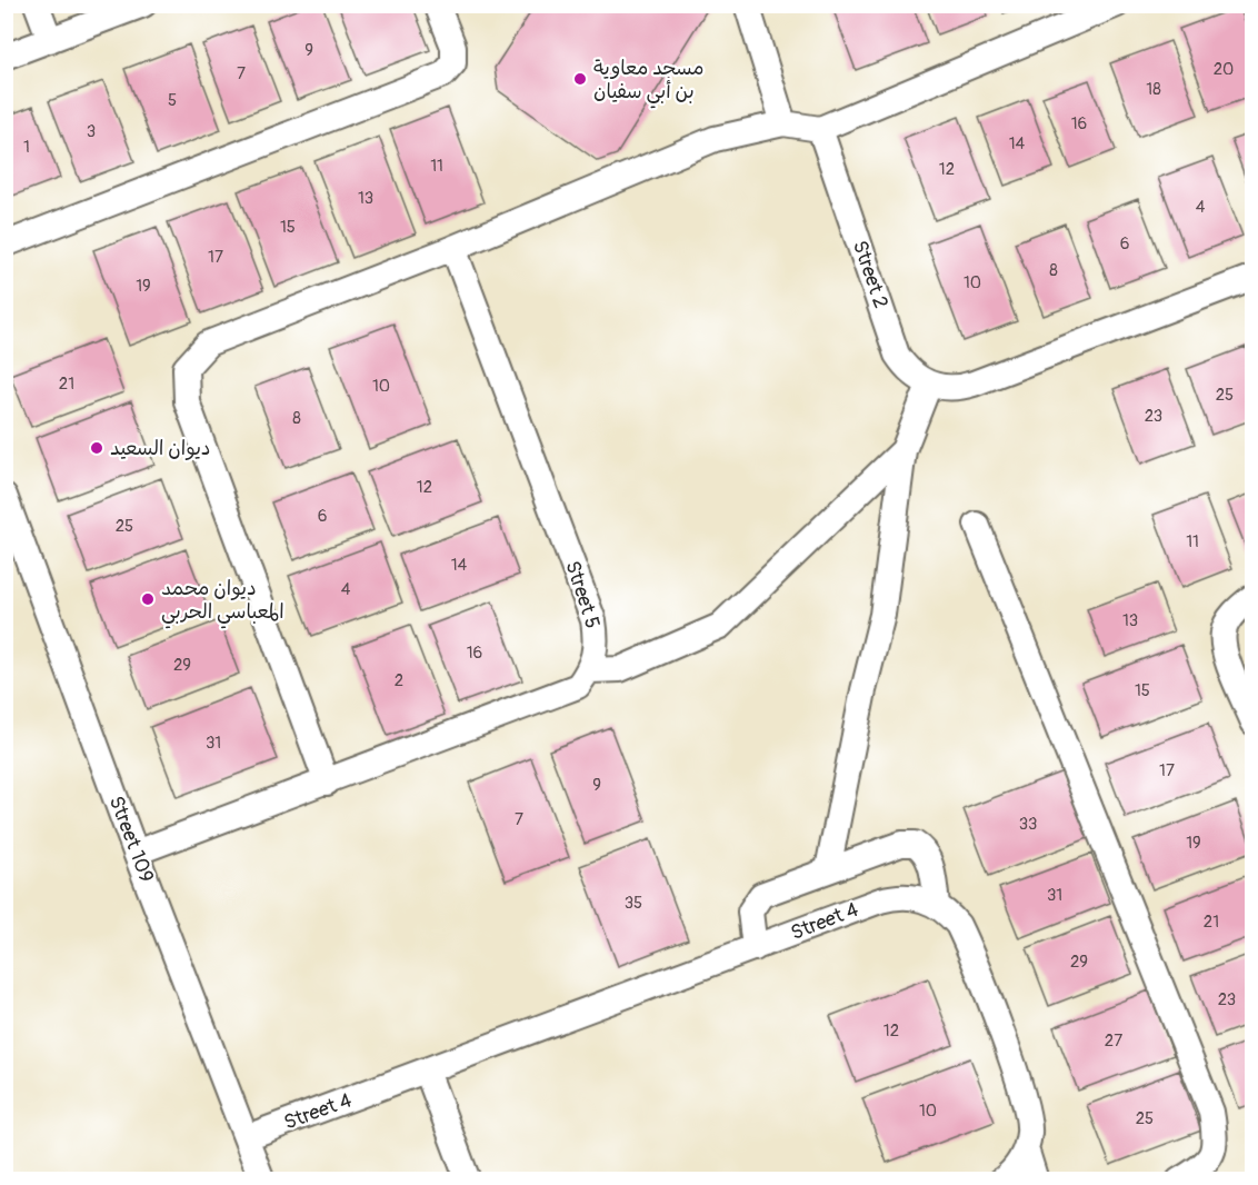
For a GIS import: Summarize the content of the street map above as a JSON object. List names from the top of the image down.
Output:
{
  "streets": {
    "street": [
      "Street 2",
      "Street 5",
      "Street 109",
      "Street 4"
    ]
  },
  "crossings": [
    ["Street 109", "Street 4"]
  ],
  "places": ["مسجد معاوية بن أبي سفيان", "ديوان السعيد", "ديوان محمد المعباسي الحربي"],
  "house_numbers": [
    "9",
    "20",
    "7",
    "18",
    "5",
    "16",
    "3",
    "14",
    "1",
    "11",
    "12",
    "13",
    "4",
    "15",
    "6",
    "17",
    "8",
    "10",
    "19",
    "21",
    "10",
    "25",
    "23",
    "8",
    "12",
    "6",
    "25",
    "11",
    "14",
    "4",
    "13",
    "16",
    "29",
    "2",
    "15",
    "31",
    "17",
    "9",
    "7",
    "33",
    "19",
    "31",
    "35",
    "21",
    "29",
    "23",
    "12",
    "27",
    "10",
    "25"
  ]
}
